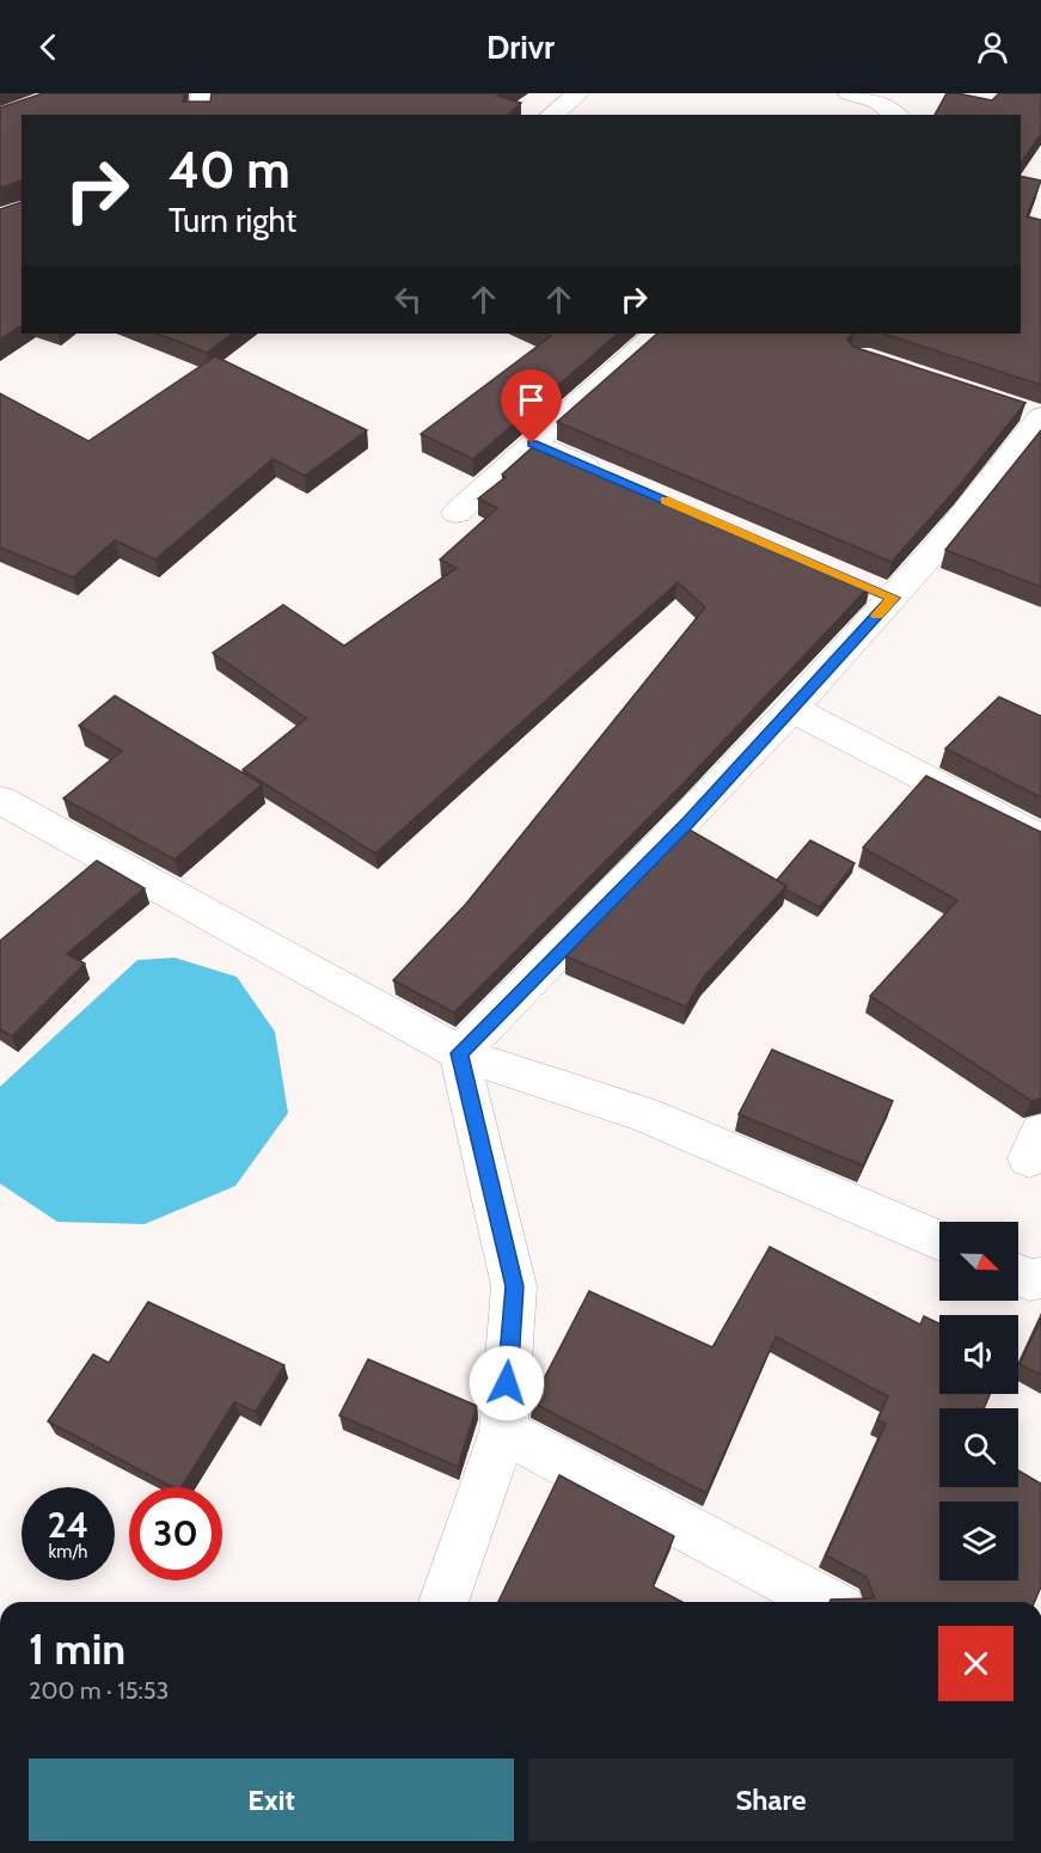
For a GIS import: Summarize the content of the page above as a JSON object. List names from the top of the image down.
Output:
{
  "north": "bottom right",
  "page": {
    "header": "Drivr",
    "turn": ["40 m", "Turn right"],
    "speed": "24 km/h",
    "limit": "30",
    "heading": ["1 min", "200 m · 15:53"],
    "buttons": ["Exit", "Share"]
  }
}
